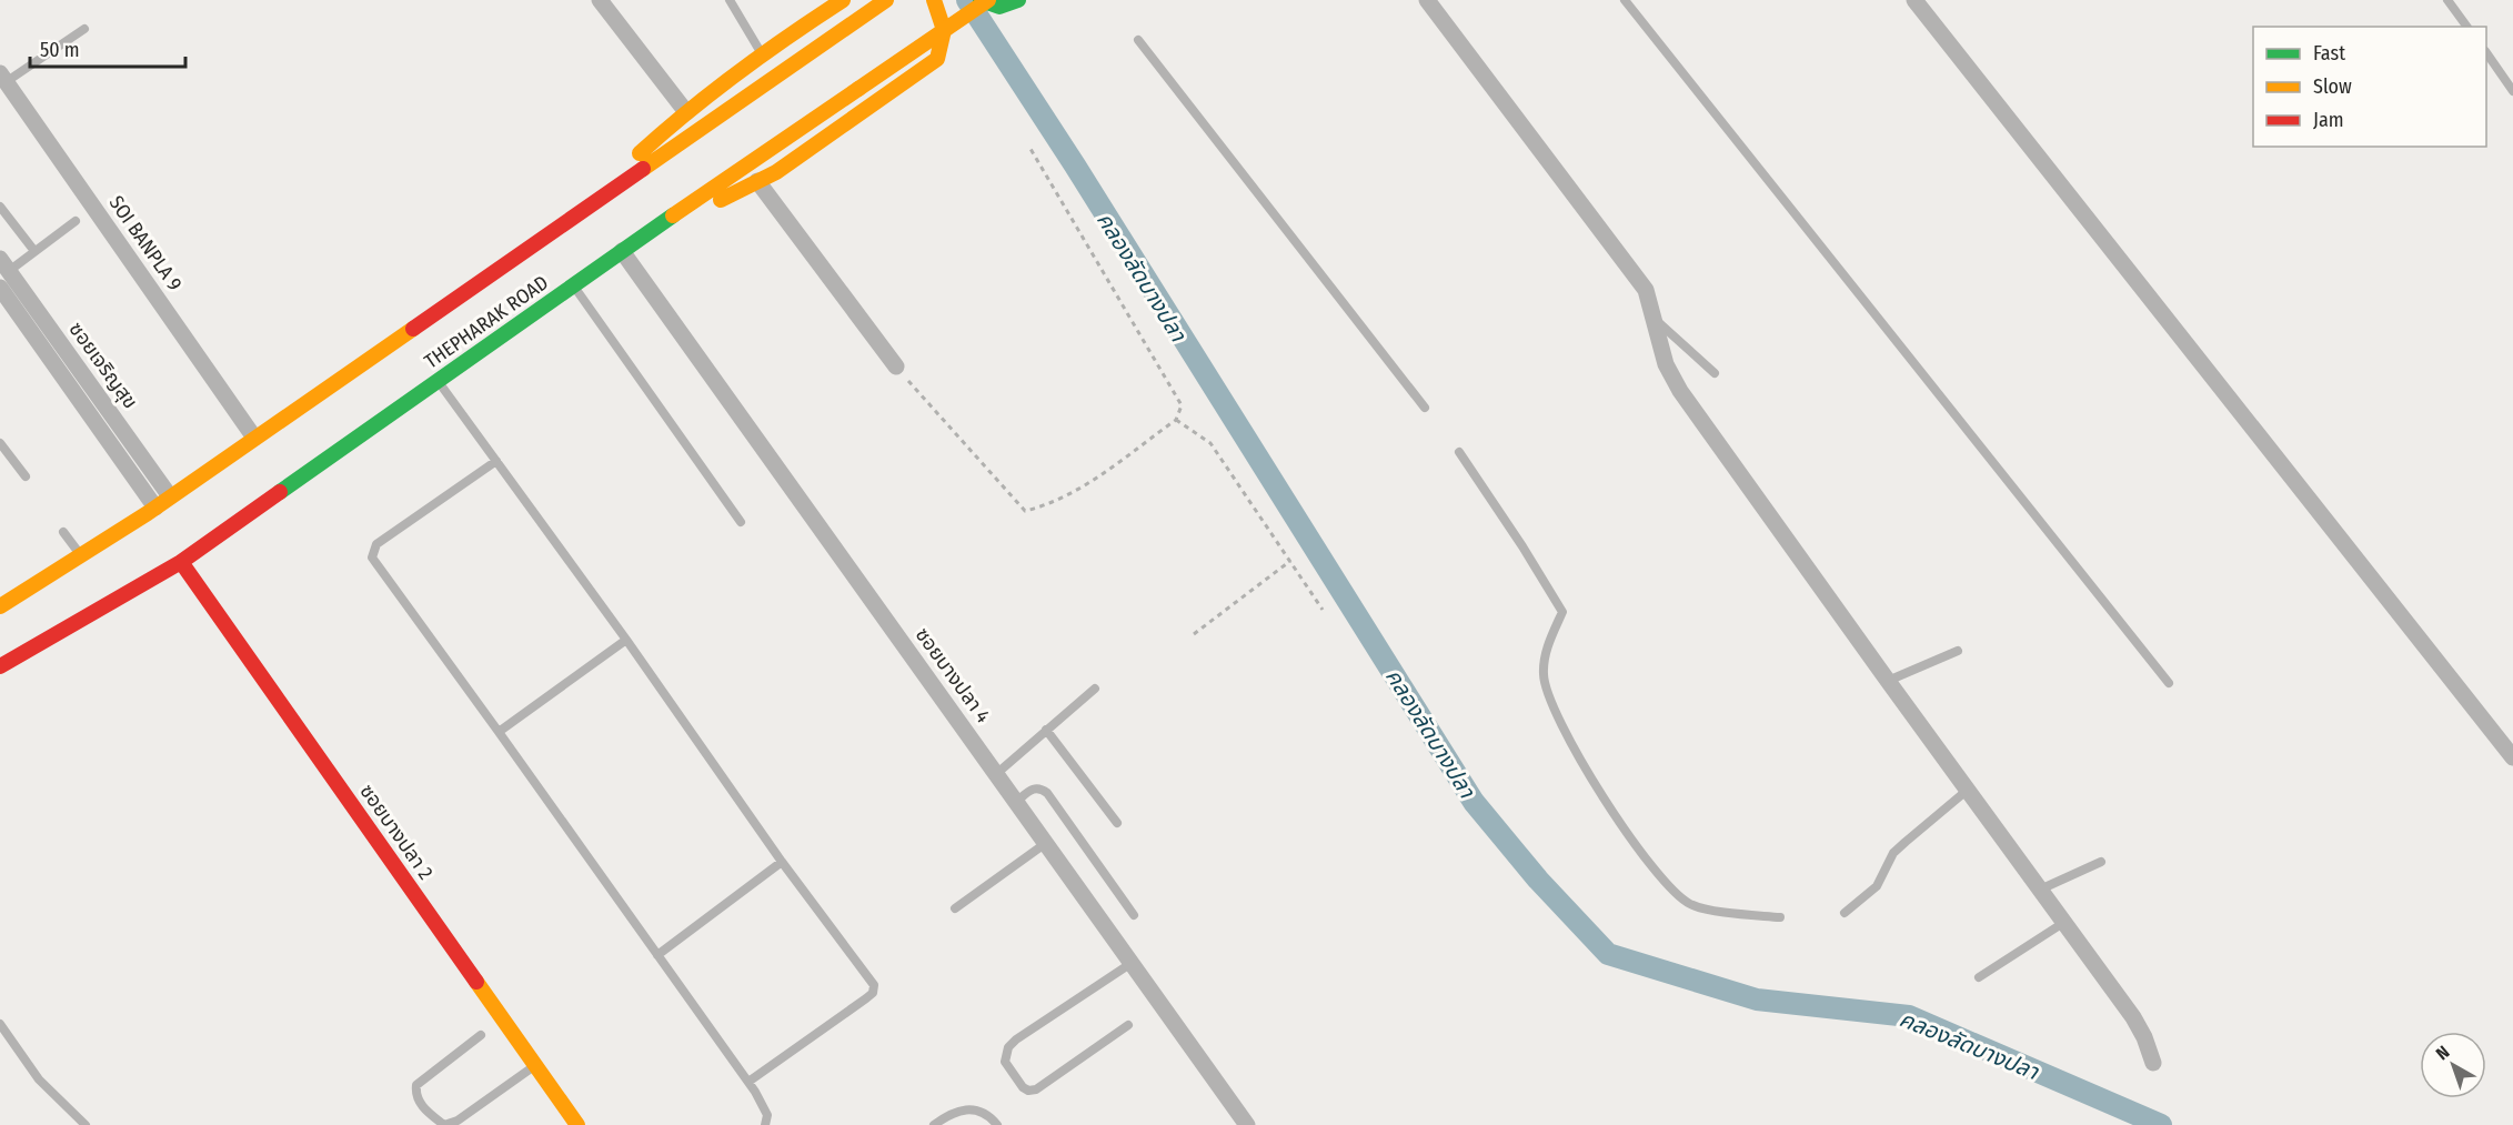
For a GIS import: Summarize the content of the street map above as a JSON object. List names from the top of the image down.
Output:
{
  "streets": {
    "main road": ["THEPHARAK ROAD", "ซอยบางปลา 2"],
    "street": ["SOI BANPLA 9", "ซอยเจริญสุข", "ซอยบางปลา 4"]
  },
  "crossings": [
    ["SOI BANPLA 9", "THEPHARAK ROAD"],
    ["THEPHARAK ROAD", "ซอยเจริญสุข"],
    ["THEPHARAK ROAD", "ซอยบางปลา 4"],
    ["THEPHARAK ROAD", "ซอยบางปลา 2"]
  ],
  "water": ["คลองลัดบางปลา"],
  "legend": ["Fast", "Slow", "Jam"],
  "scale_bar": "50 m",
  "north": "top left"
}
